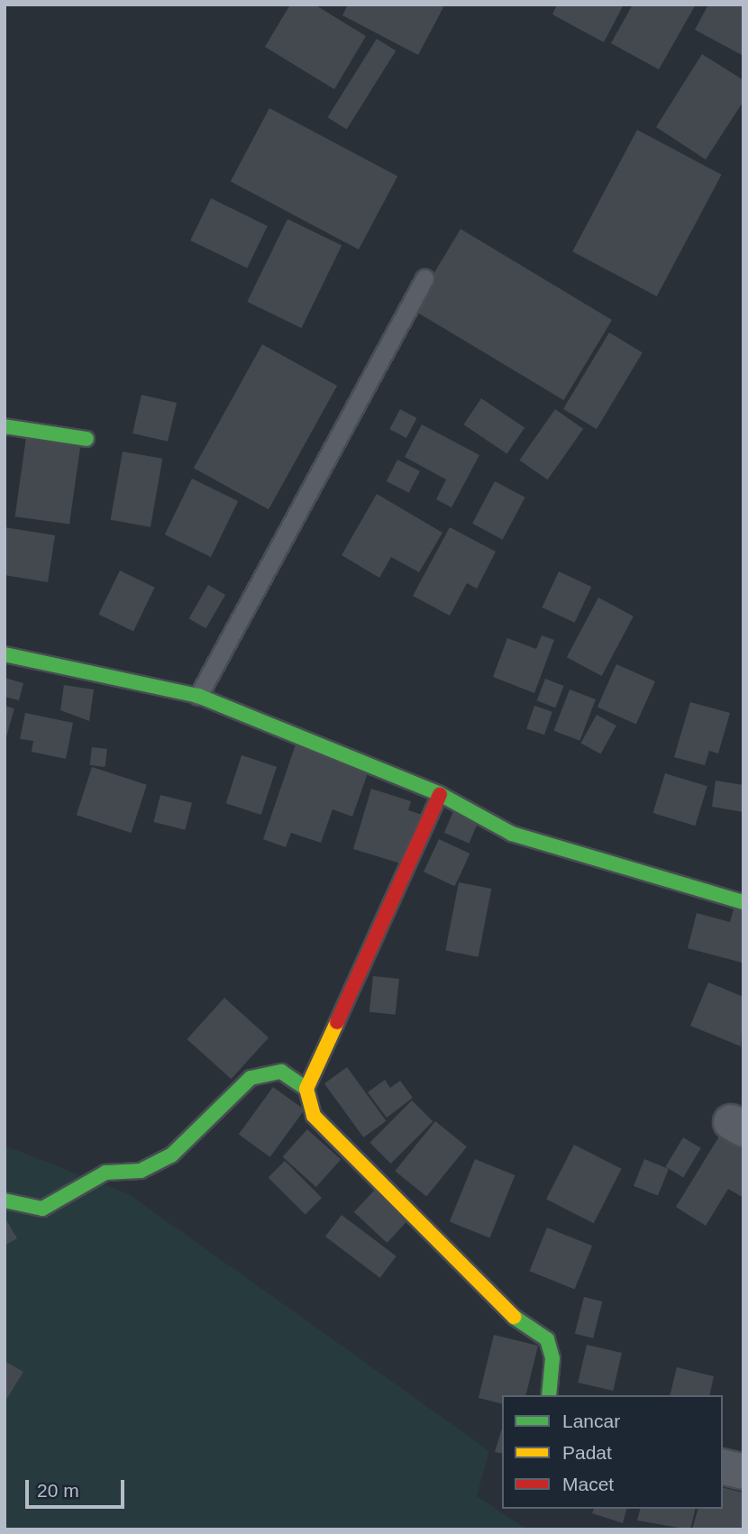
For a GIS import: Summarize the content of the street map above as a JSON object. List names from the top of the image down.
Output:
{
  "legend": ["Lancar", "Padat", "Macet"],
  "scale_bar": "20 m"
}
